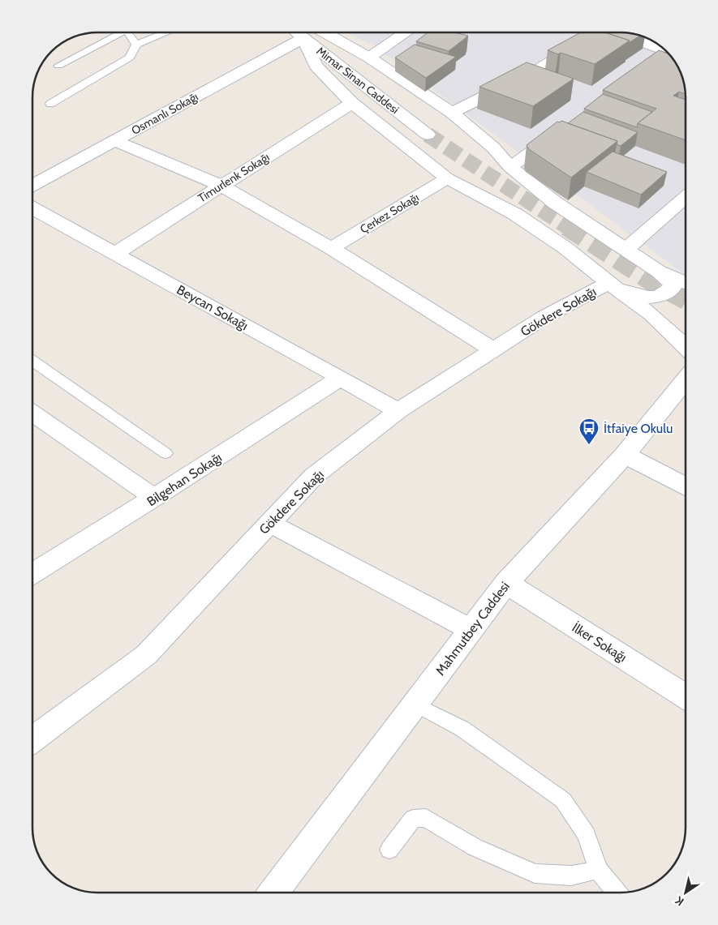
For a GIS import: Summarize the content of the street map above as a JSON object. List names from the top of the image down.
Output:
{
  "streets": {
    "street": [
      "Mimar Sinan Caddesi",
      "Osmanlı Sokağı",
      "Timurlenk Sokağı",
      "Çerkez Sokağı",
      "Beycan Sokağı",
      "Gökdere Sokağı",
      "Bilgehan Sokağı",
      "Mahmutbey Caddesi",
      "İlker Sokağı"
    ]
  },
  "crossings": [
    ["Timurlenk Sokağı", "Beycan Sokağı"],
    ["Beycan Sokağı", "Gökdere Sokağı"],
    ["Beycan Sokağı", "Bilgehan Sokağı"],
    ["Mahmutbey Caddesi", "İlker Sokağı"]
  ],
  "places": {
    "bus stop": ["İtfaiye Okulu"]
  },
  "north": "bottom left"
}
